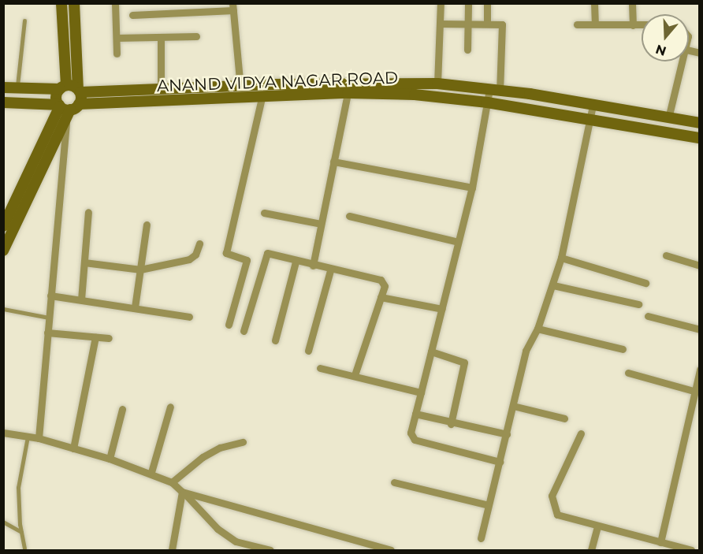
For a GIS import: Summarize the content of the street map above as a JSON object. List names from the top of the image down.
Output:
{
  "streets": {
    "main road": ["ANAND VIDYA NAGAR ROAD"]
  },
  "north": "bottom"
}
